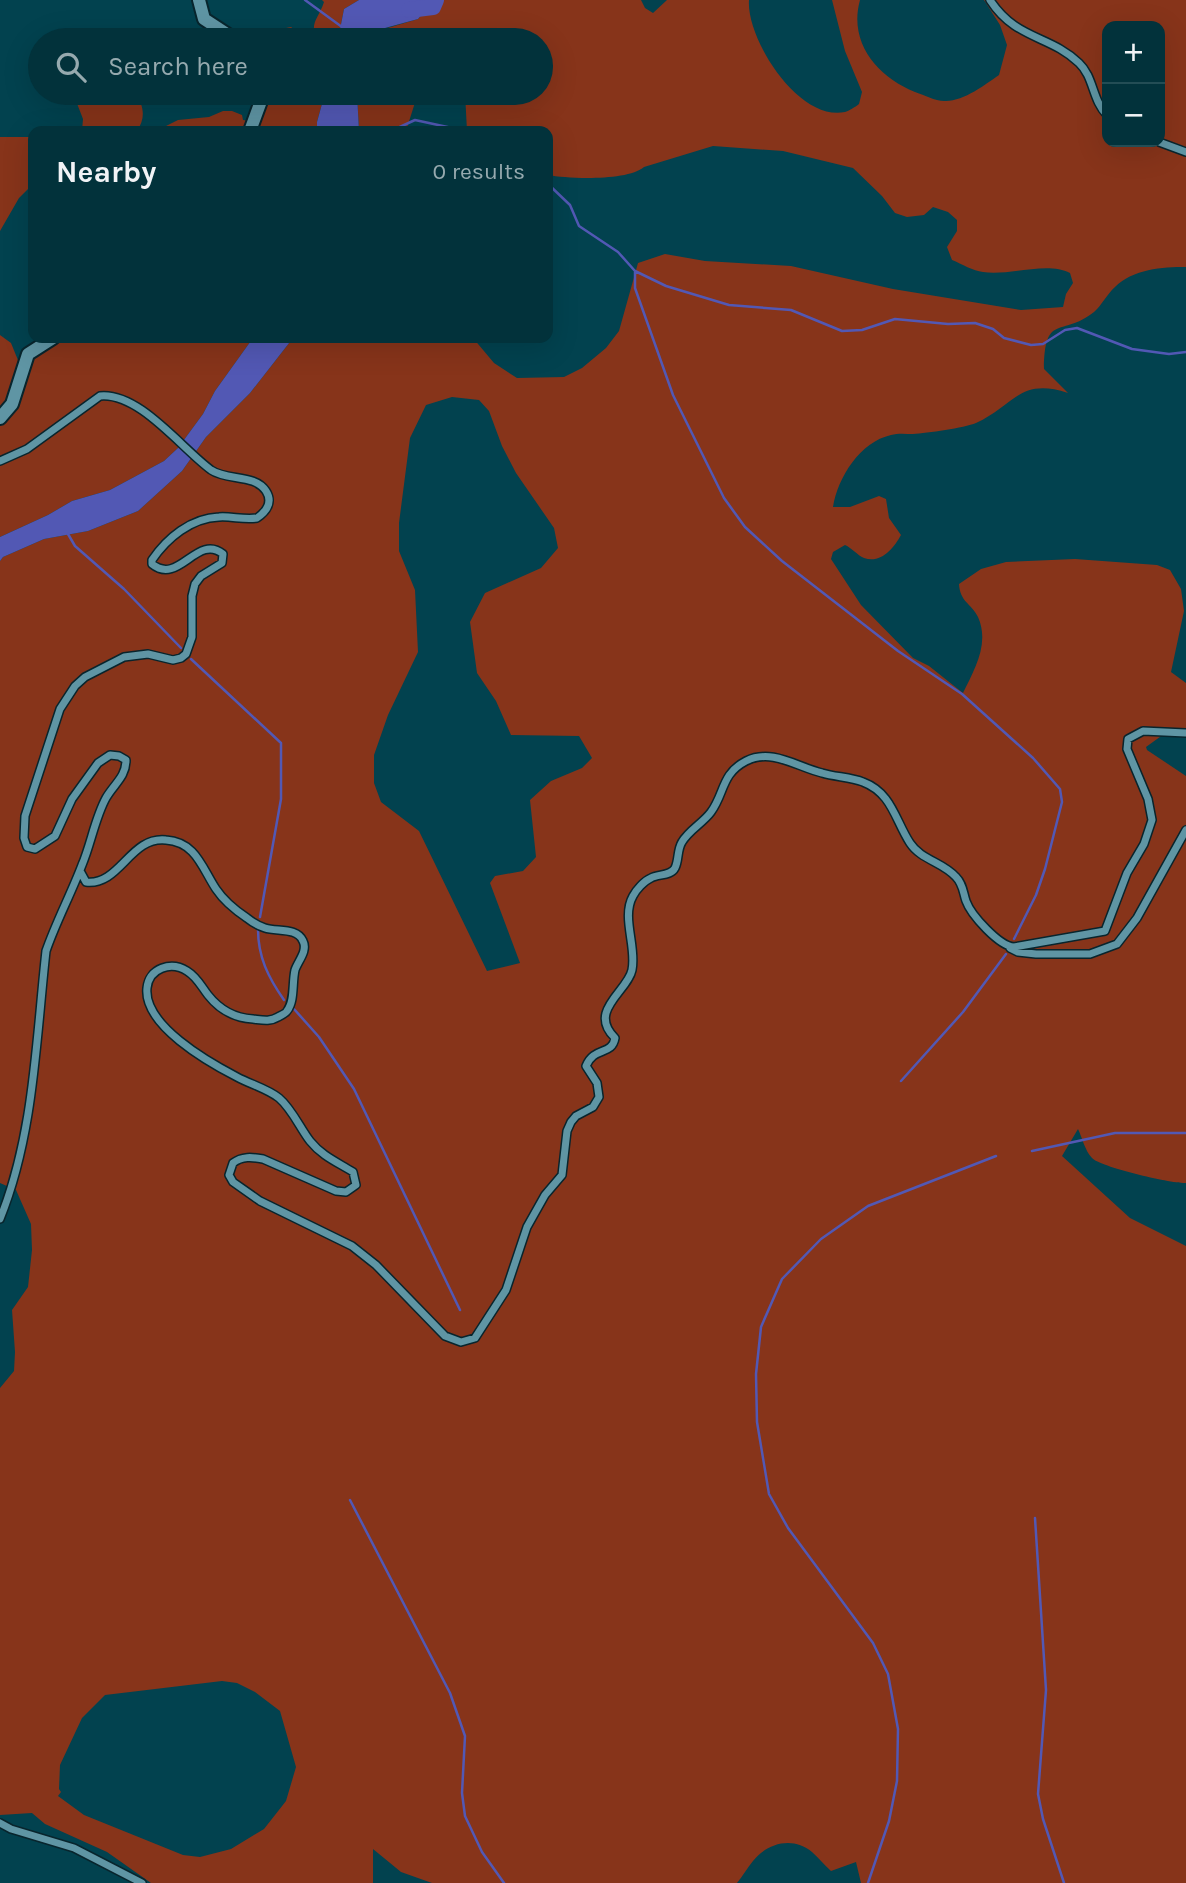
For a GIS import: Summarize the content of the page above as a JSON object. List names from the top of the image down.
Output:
{
  "page": {
    "map_buttons": ["+", "−"],
    "search": "Search here",
    "heading": ["Nearby", "0 results"]
  }
}
